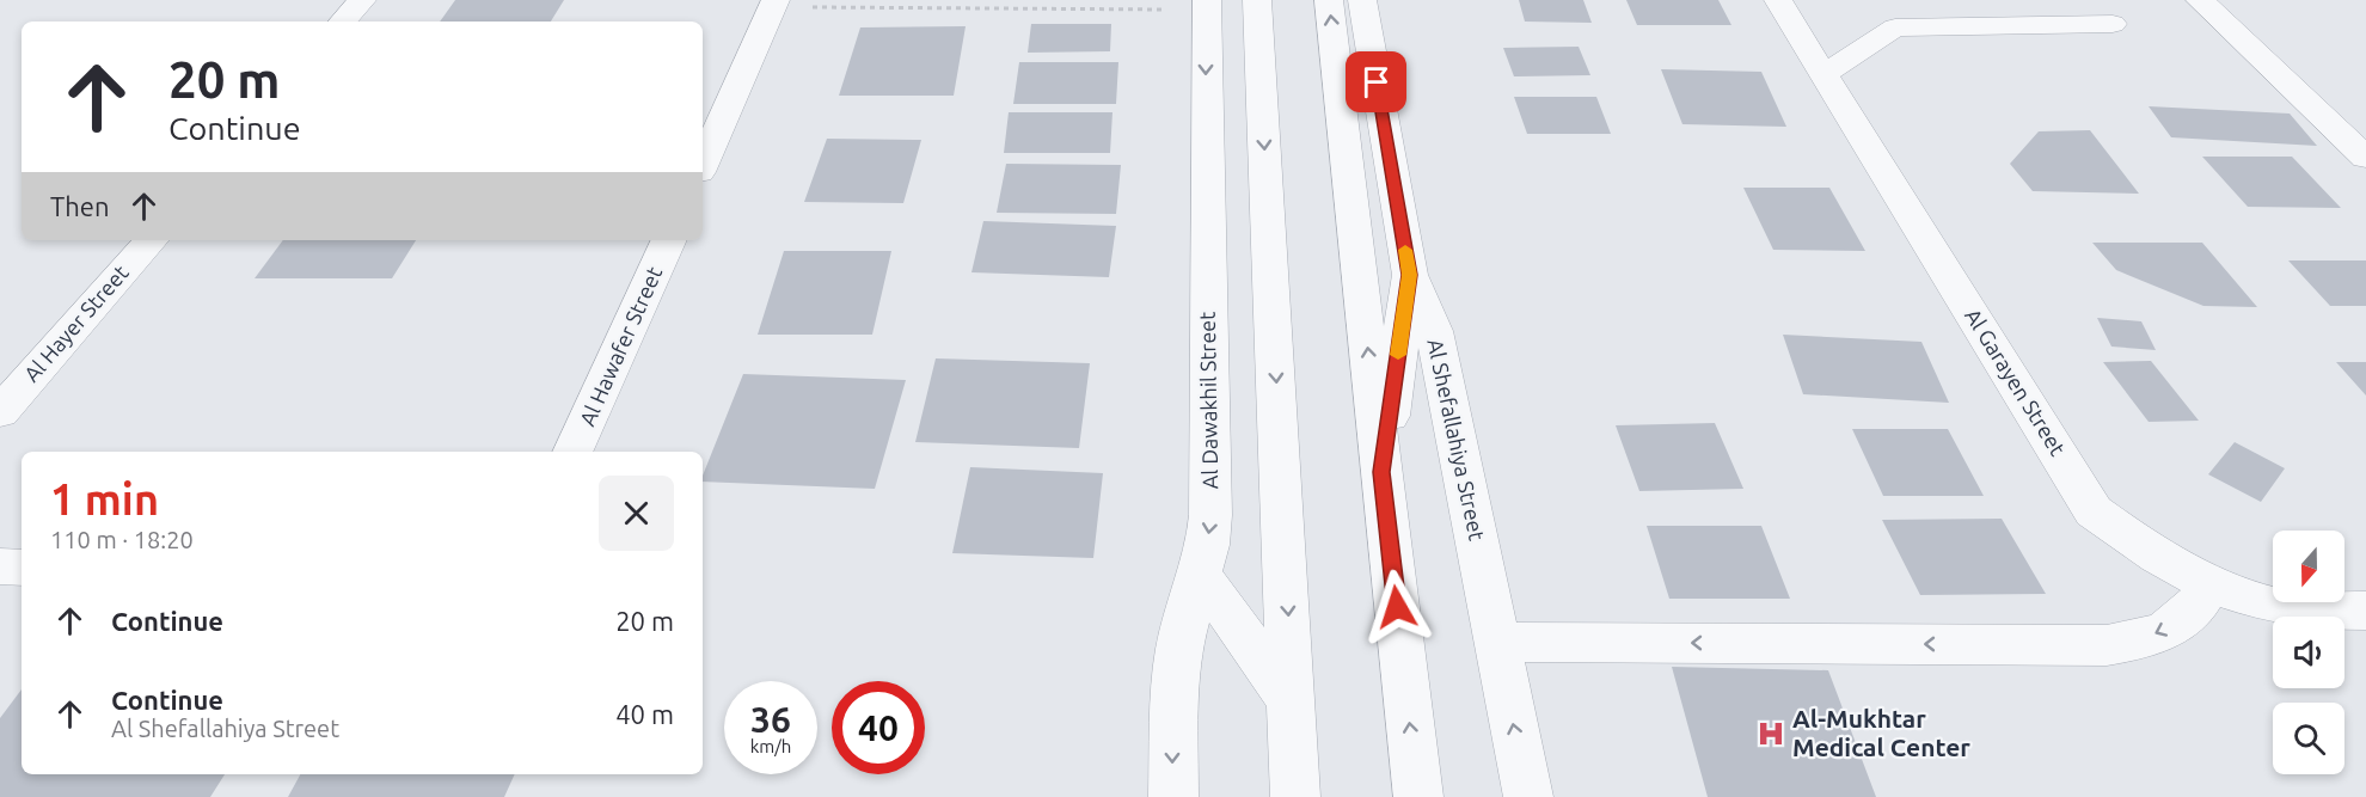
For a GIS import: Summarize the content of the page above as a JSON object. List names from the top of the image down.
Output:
{
  "streets": {
    "street": [
      "Al Hayer Street",
      "Al Hawafer Street",
      "Al Garayen Street",
      "Al Dawakhil Street",
      "Al Shefallahiya Street"
    ]
  },
  "places": {
    "hospital": ["Al-Mukhtar Medical Center"]
  },
  "north": "bottom",
  "page": {
    "turn": ["20 m", "Continue"],
    "then": "Then",
    "heading": ["1 min", "110 m · 18:20"],
    "list": [
      {
        "name": "Continue",
        "value": "20 m"
      },
      {
        "name": "Continue",
        "note": "Al Shefallahiya Street",
        "value": "40 m"
      }
    ],
    "speed": "36 km/h",
    "limit": "40"
  }
}
